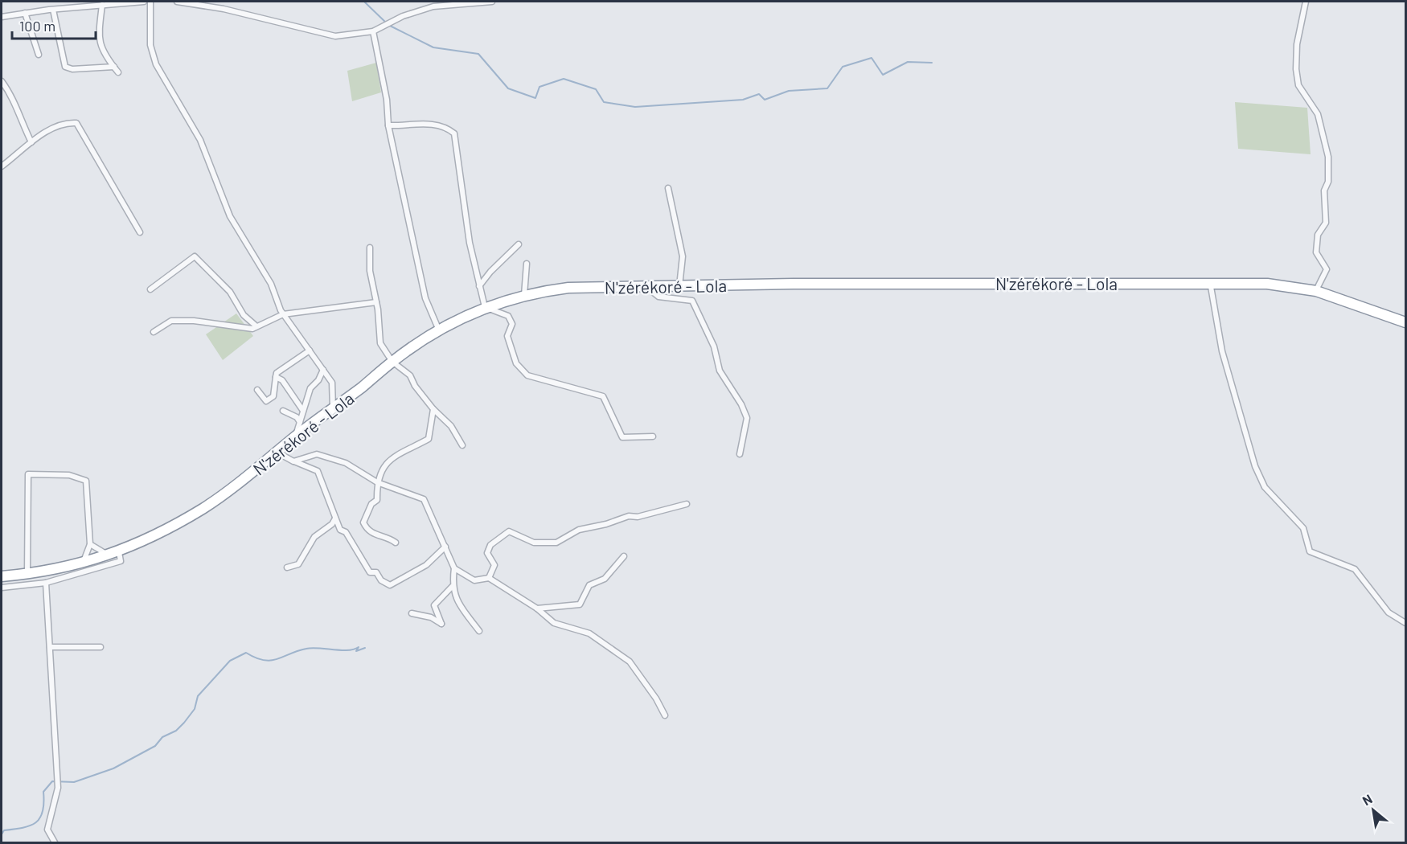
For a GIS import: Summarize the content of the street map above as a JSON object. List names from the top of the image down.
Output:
{
  "streets": {
    "highway": ["N'zérékoré - Lola"]
  },
  "scale_bar": "100 m",
  "north": "top left"
}
